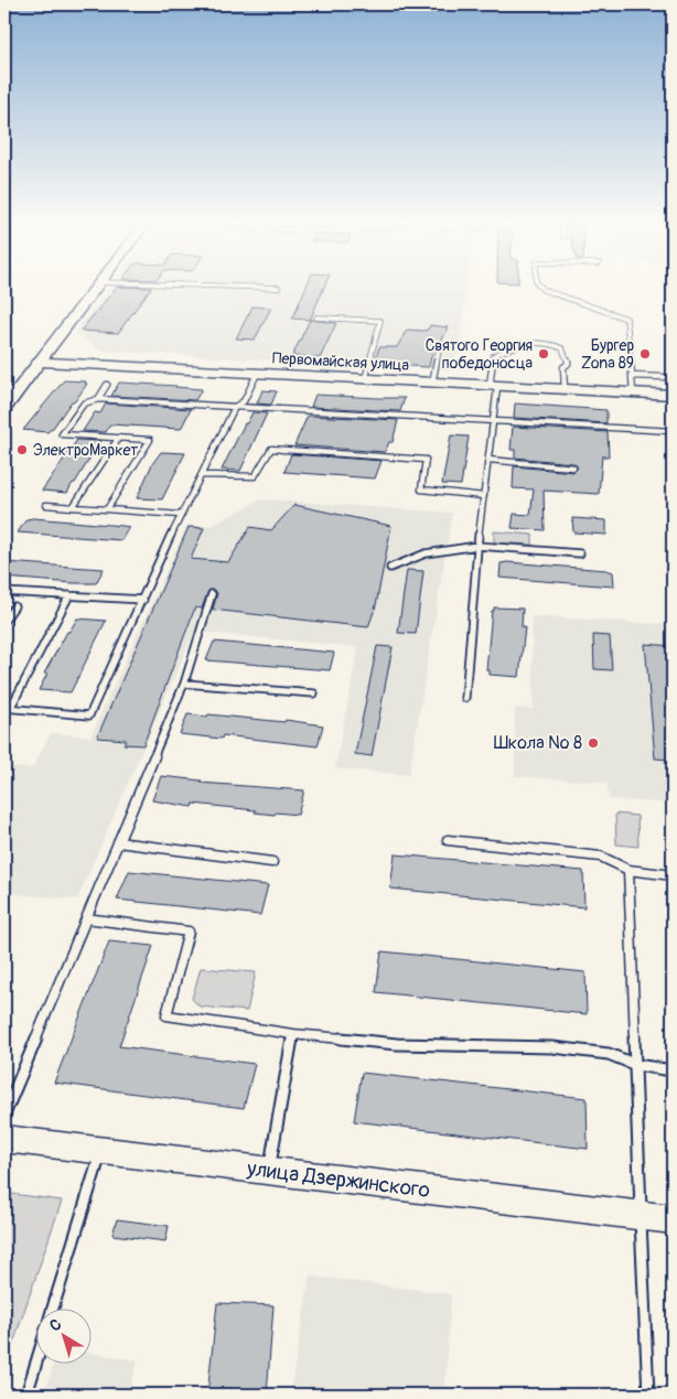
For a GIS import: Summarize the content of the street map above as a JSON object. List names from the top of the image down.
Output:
{
  "streets": {
    "street": ["Первомайская улица", "улица Дзержинского"]
  },
  "places": [
    "Святого Георгия победоносца",
    "Бургер Zona 89",
    "ЭлектроМаркет",
    "Школа № 8"
  ],
  "north": "top left"
}
